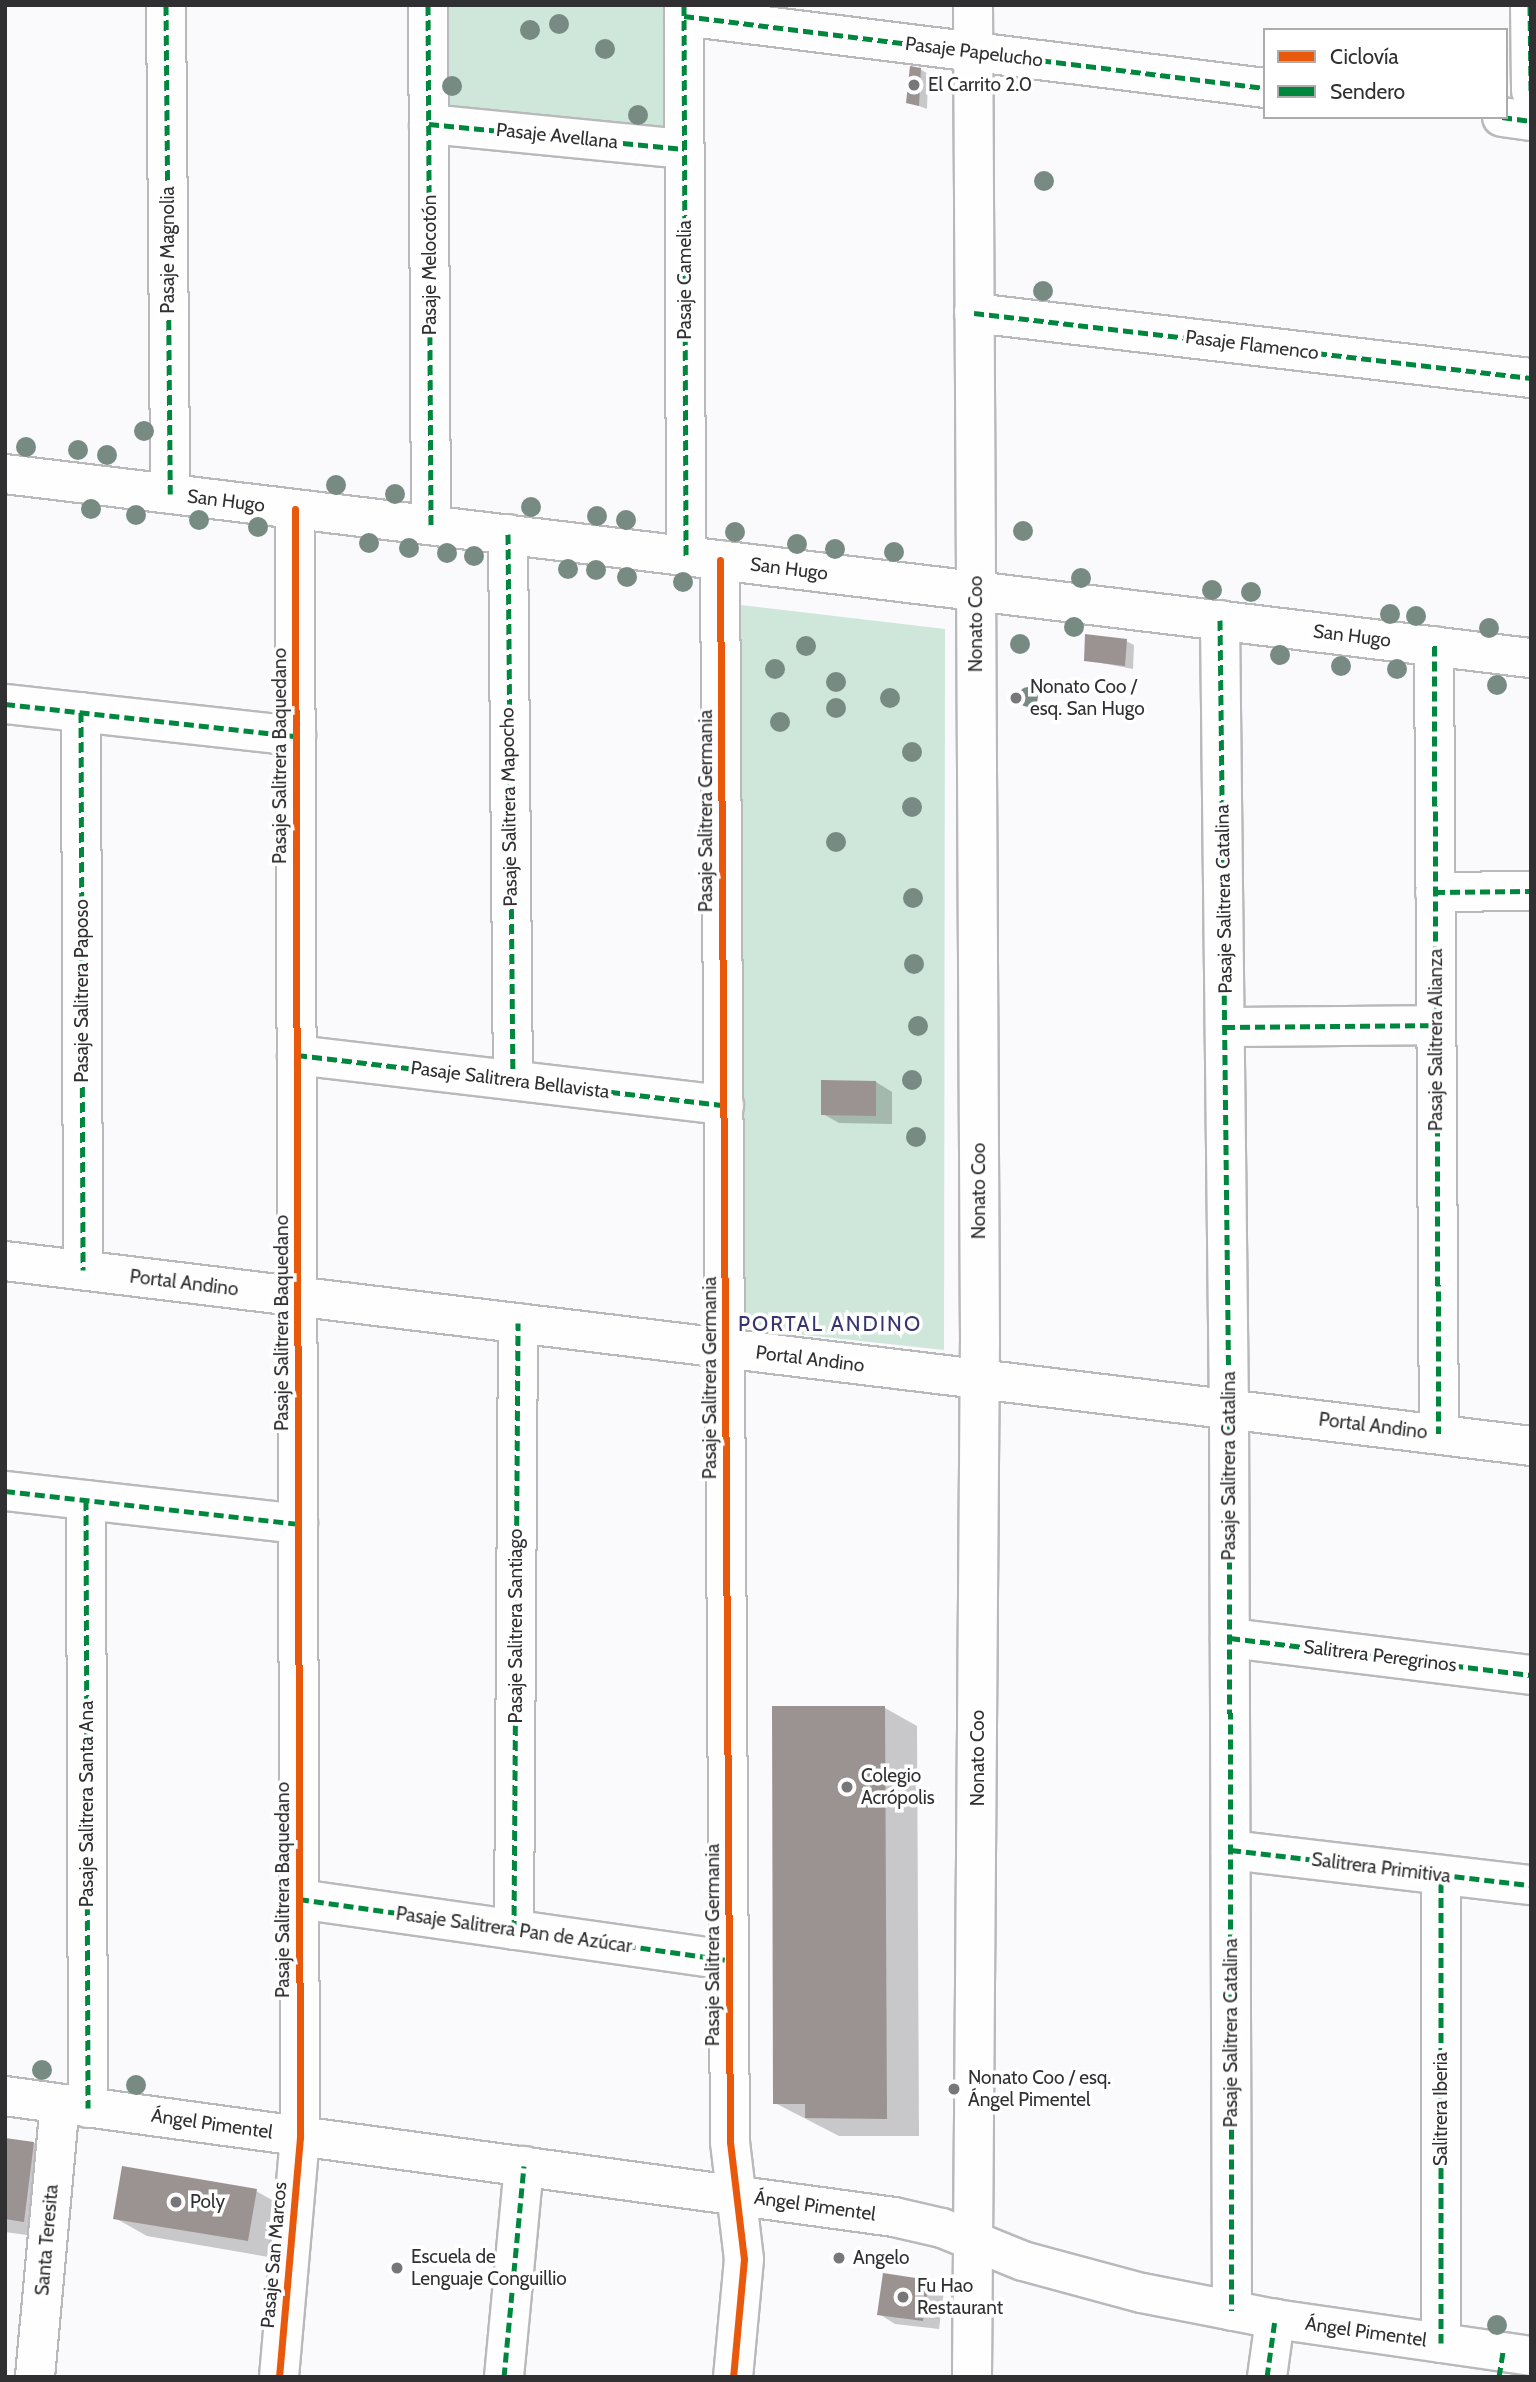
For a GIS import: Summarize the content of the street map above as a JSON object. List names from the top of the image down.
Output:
{
  "streets": {
    "street": [
      "Pasaje Papelucho",
      "Pasaje Avellana",
      "Pasaje Magnolia",
      "Pasaje Melocotón",
      "Pasaje Camelia",
      "Pasaje Flamenco",
      "San Hugo",
      "Nonato Coo",
      "Pasaje Salitrera Baquedano",
      "Pasaje Salitrera Mapocho",
      "Pasaje Salitrera Germania",
      "Pasaje Salitrera Catalina",
      "Pasaje Salitrera Paposo",
      "Pasaje Salitrera Alianza",
      "Pasaje Salitrera Bellavista",
      "Portal Andino",
      "Pasaje Salitrera Santiago",
      "Salitrera Peregrinos",
      "Pasaje Salitrera Santa Ana",
      "Salitrera Primitiva",
      "Pasaje Salitrera Pan de Azúcar",
      "Salitrera Iberia",
      "Ángel Pimentel",
      "Santa Teresita",
      "Pasaje San Marcos"
    ]
  },
  "crossings": [
    ["Pasaje Papelucho", "Pasaje Camelia"],
    ["Pasaje Papelucho", "Nonato Coo"],
    ["Pasaje Avellana", "Pasaje Melocotón"],
    ["Pasaje Avellana", "Pasaje Camelia"],
    ["Pasaje Magnolia", "San Hugo"],
    ["Pasaje Melocotón", "San Hugo"],
    ["Pasaje Camelia", "San Hugo"],
    ["Pasaje Camelia", "Pasaje Salitrera Germania"],
    ["Pasaje Flamenco", "Nonato Coo"],
    ["San Hugo", "Nonato Coo"],
    ["San Hugo", "Pasaje Salitrera Baquedano"],
    ["San Hugo", "Pasaje Salitrera Mapocho"],
    ["San Hugo", "Pasaje Salitrera Germania"],
    ["San Hugo", "Pasaje Salitrera Catalina"],
    ["San Hugo", "Pasaje Salitrera Alianza"],
    ["Nonato Coo", "Portal Andino"],
    ["Nonato Coo", "Ángel Pimentel"],
    ["Pasaje Salitrera Baquedano", "Pasaje Salitrera Bellavista"],
    ["Pasaje Salitrera Baquedano", "Portal Andino"],
    ["Pasaje Salitrera Baquedano", "Pasaje Salitrera Pan de Azúcar"],
    ["Pasaje Salitrera Baquedano", "Ángel Pimentel"],
    ["Pasaje Salitrera Baquedano", "Pasaje San Marcos"],
    ["Pasaje Salitrera Mapocho", "Pasaje Salitrera Bellavista"],
    ["Pasaje Salitrera Germania", "Pasaje Salitrera Bellavista"],
    ["Pasaje Salitrera Germania", "Portal Andino"],
    ["Pasaje Salitrera Germania", "Pasaje Salitrera Pan de Azúcar"],
    ["Pasaje Salitrera Germania", "Ángel Pimentel"],
    ["Pasaje Salitrera Catalina", "Portal Andino"],
    ["Pasaje Salitrera Catalina", "Salitrera Peregrinos"],
    ["Pasaje Salitrera Catalina", "Salitrera Primitiva"],
    ["Pasaje Salitrera Catalina", "Ángel Pimentel"],
    ["Pasaje Salitrera Paposo", "Portal Andino"],
    ["Pasaje Salitrera Alianza", "Portal Andino"],
    ["Portal Andino", "Pasaje Salitrera Santiago"],
    ["Pasaje Salitrera Santiago", "Pasaje Salitrera Pan de Azúcar"],
    ["Pasaje Salitrera Santa Ana", "Ángel Pimentel"],
    ["Pasaje Salitrera Santa Ana", "Santa Teresita"],
    ["Salitrera Primitiva", "Salitrera Iberia"],
    ["Salitrera Iberia", "Ángel Pimentel"],
    ["Ángel Pimentel", "Santa Teresita"],
    ["Ángel Pimentel", "Pasaje San Marcos"]
  ],
  "districts": ["PORTAL ANDINO"],
  "places": [
    "El Carrito 2.0",
    "Nonato Coo / esq. San Hugo",
    "Colegio Acrópolis",
    "Nonato Coo / esq. Ángel Pimentel",
    "Poly",
    "Angelo",
    "Escuela de Lenguaje Conguillio",
    "Fu Hao Restaurant"
  ],
  "legend": ["Ciclovía", "Sendero"]
}
